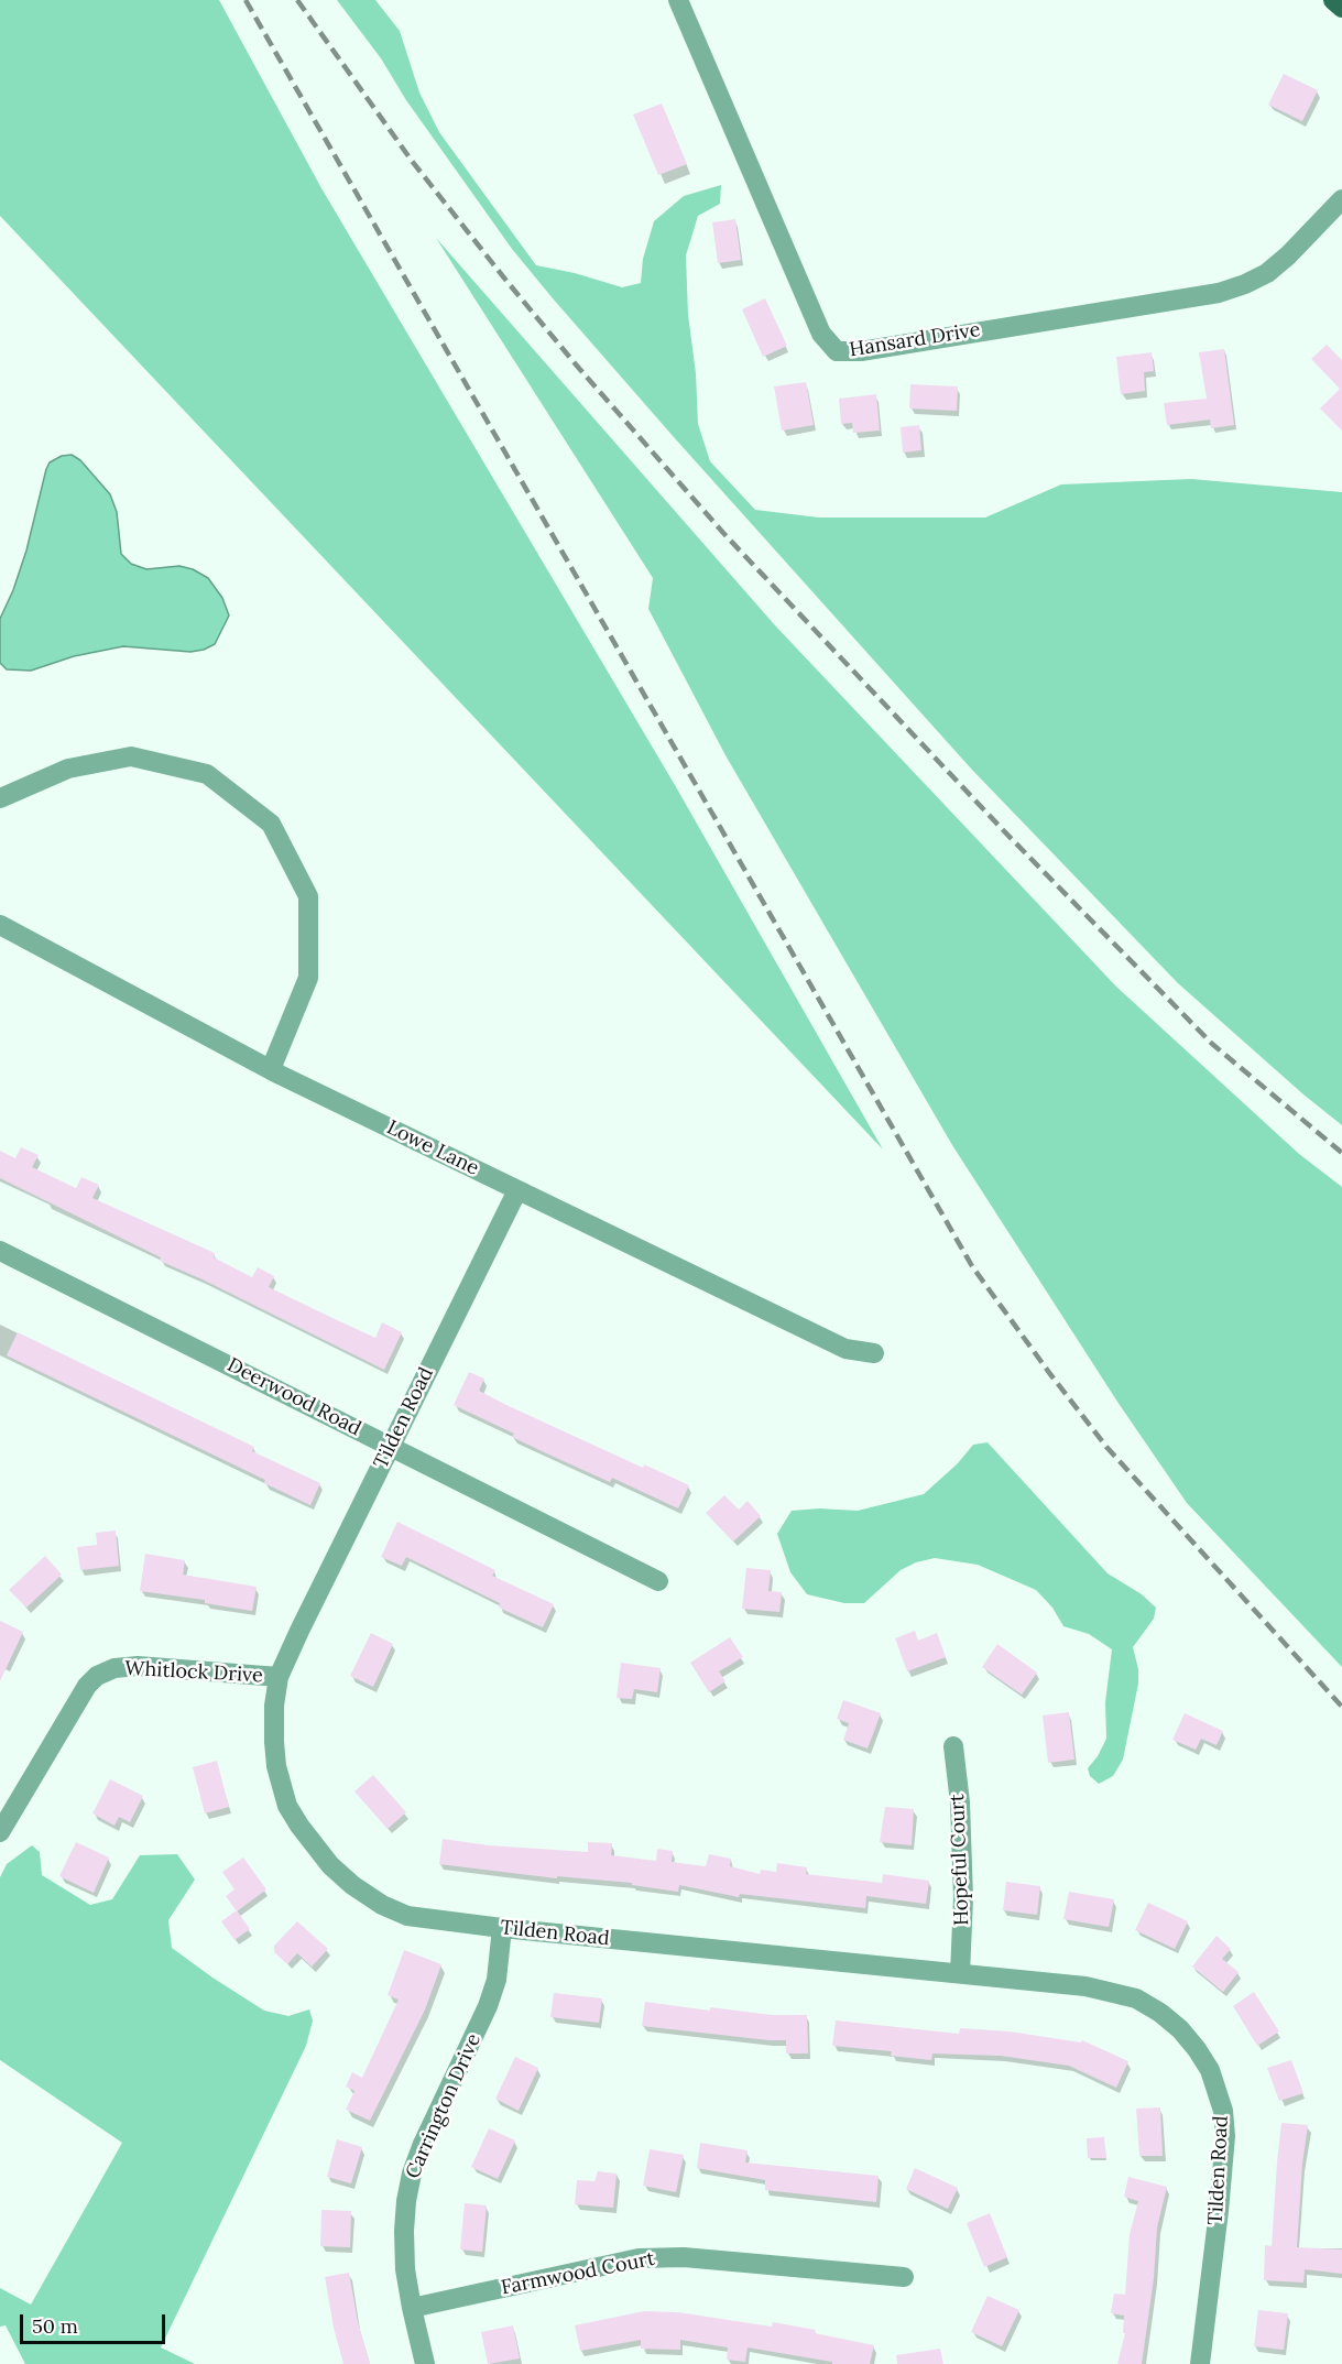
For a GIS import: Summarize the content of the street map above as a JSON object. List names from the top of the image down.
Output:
{
  "streets": {
    "street": [
      "Hansard Drive",
      "Lowe Lane",
      "Deerwood Road",
      "Tilden Road",
      "Whitlock Drive",
      "Hopeful Court",
      "Carrington Drive",
      "Farmwood Court"
    ]
  },
  "crossings": [
    ["Lowe Lane", "Tilden Road"],
    ["Deerwood Road", "Tilden Road"],
    ["Tilden Road", "Whitlock Drive"],
    ["Tilden Road", "Hopeful Court"],
    ["Tilden Road", "Carrington Drive"],
    ["Carrington Drive", "Farmwood Court"]
  ],
  "scale_bar": "50 m"
}
